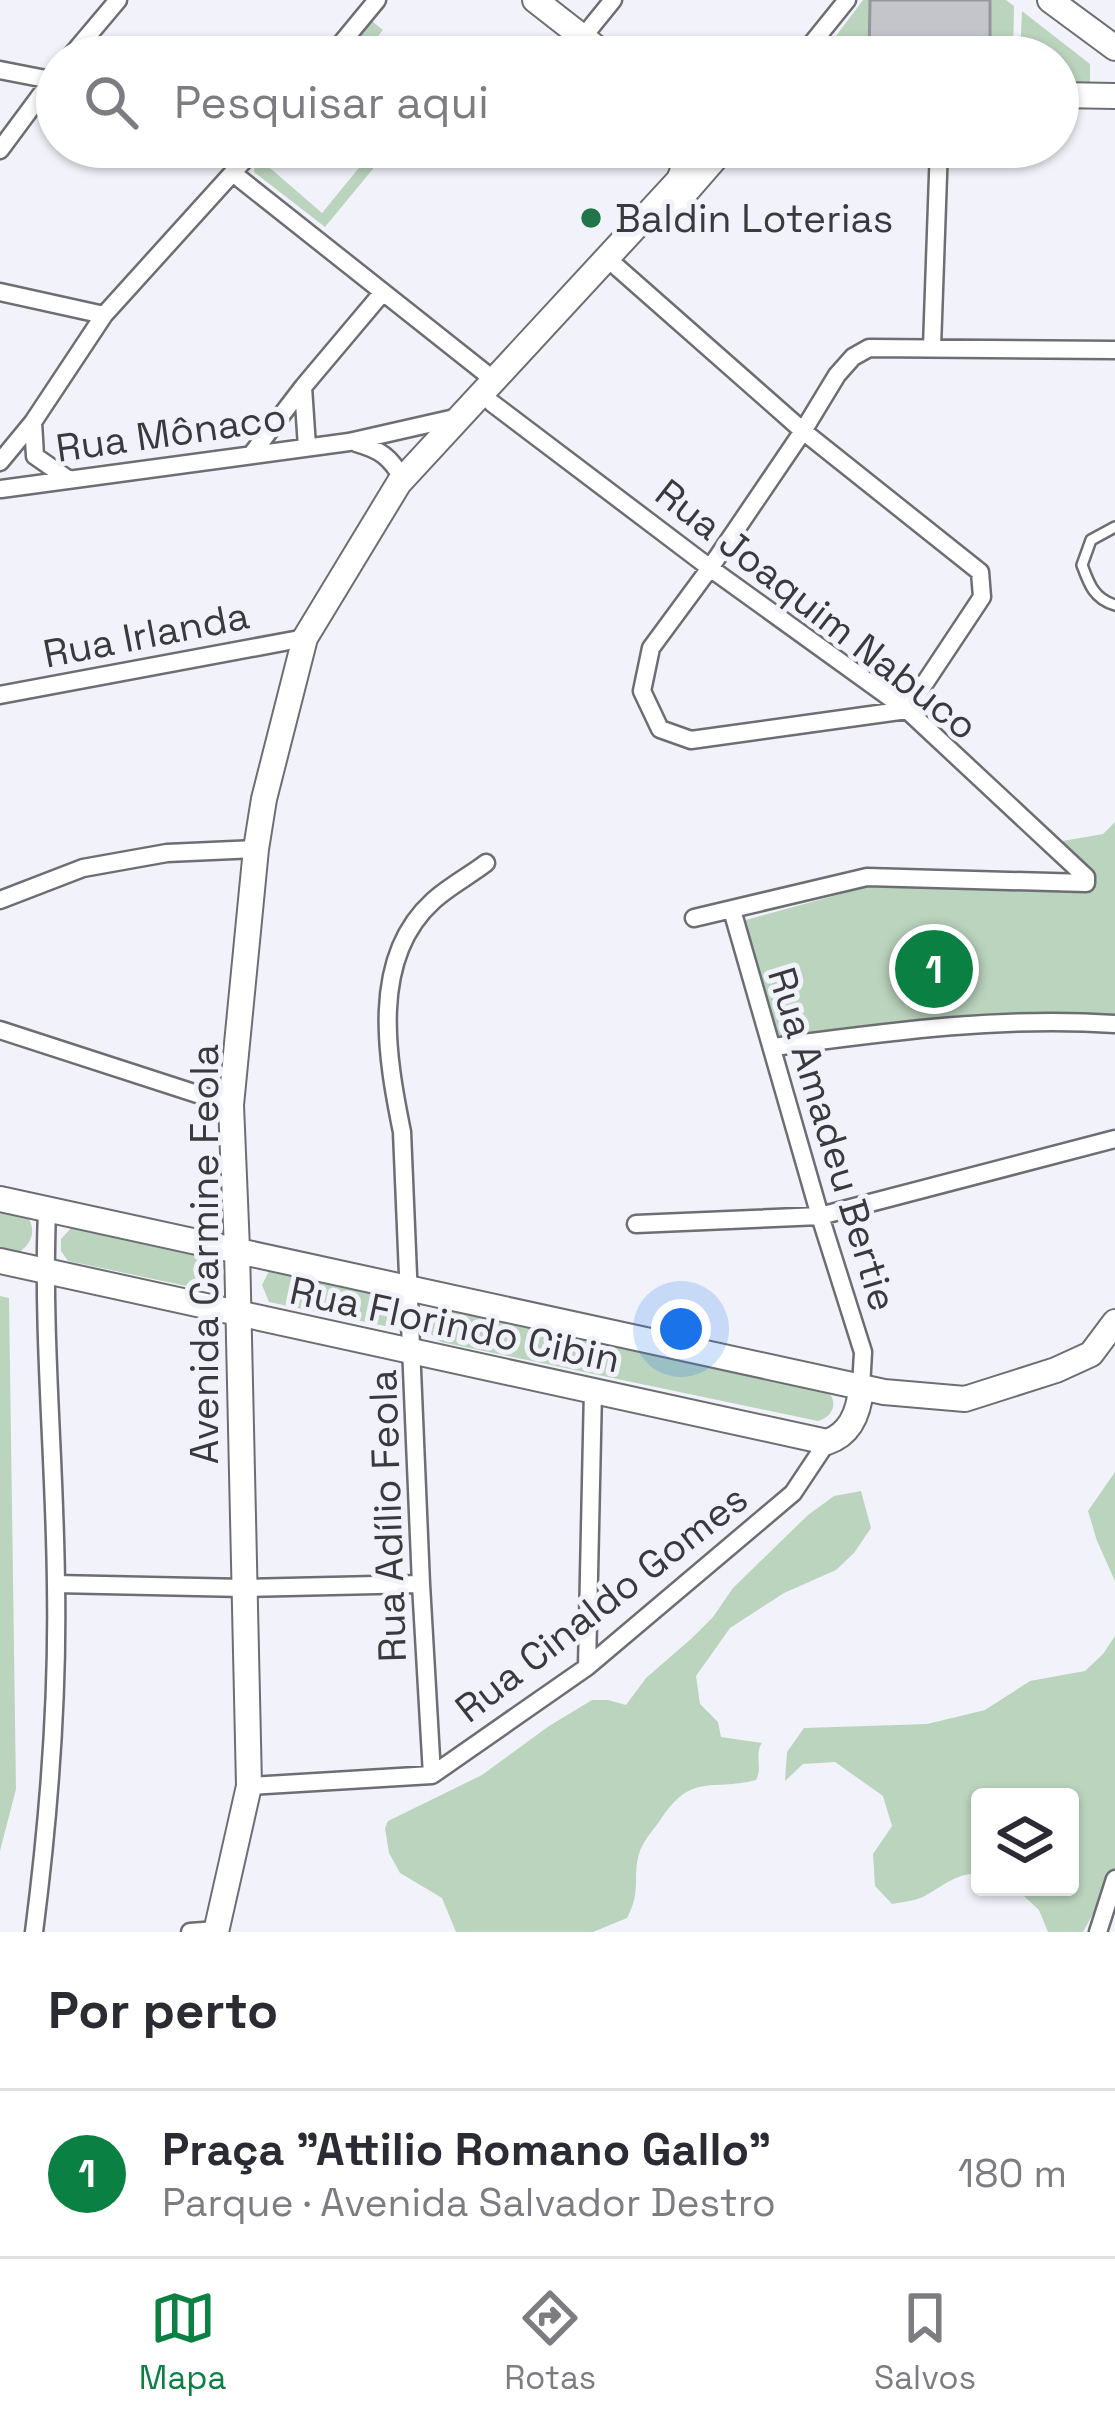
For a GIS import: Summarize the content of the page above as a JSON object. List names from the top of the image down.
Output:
{
  "streets": {
    "main road": ["Avenida Carmine Feola", "Rua Florindo Cibin"],
    "street": [
      "Rua Mônaco",
      "Rua Joaquim Nabuco",
      "Rua Irlanda",
      "Rua Amadeu Bertie",
      "Rua Adílio Feola",
      "Rua Cinaldo Gomes"
    ]
  },
  "crossings": [
    ["Rua Mônaco", "Avenida Carmine Feola"],
    ["Rua Joaquim Nabuco", "Rua Amadeu Bertie"],
    ["Rua Joaquim Nabuco", "Avenida Carmine Feola"],
    ["Rua Irlanda", "Avenida Carmine Feola"],
    ["Rua Amadeu Bertie", "Rua Florindo Cibin"],
    ["Avenida Carmine Feola", "Rua Florindo Cibin"],
    ["Rua Florindo Cibin", "Rua Adílio Feola"],
    ["Rua Florindo Cibin", "Rua Cinaldo Gomes"],
    ["Rua Adílio Feola", "Rua Cinaldo Gomes"]
  ],
  "places": ["Baldin Loterias"],
  "page": {
    "search": "Pesquisar aqui",
    "pins": "1",
    "heading": "Por perto",
    "list": [
      {
        "mark": "1",
        "name": "Praça \"Attilio Romano Gallo\"",
        "note": "Parque · Avenida Salvador Destro",
        "value": "180 m"
      }
    ],
    "nav": ["Mapa", "Rotas", "Salvos"]
  }
}
